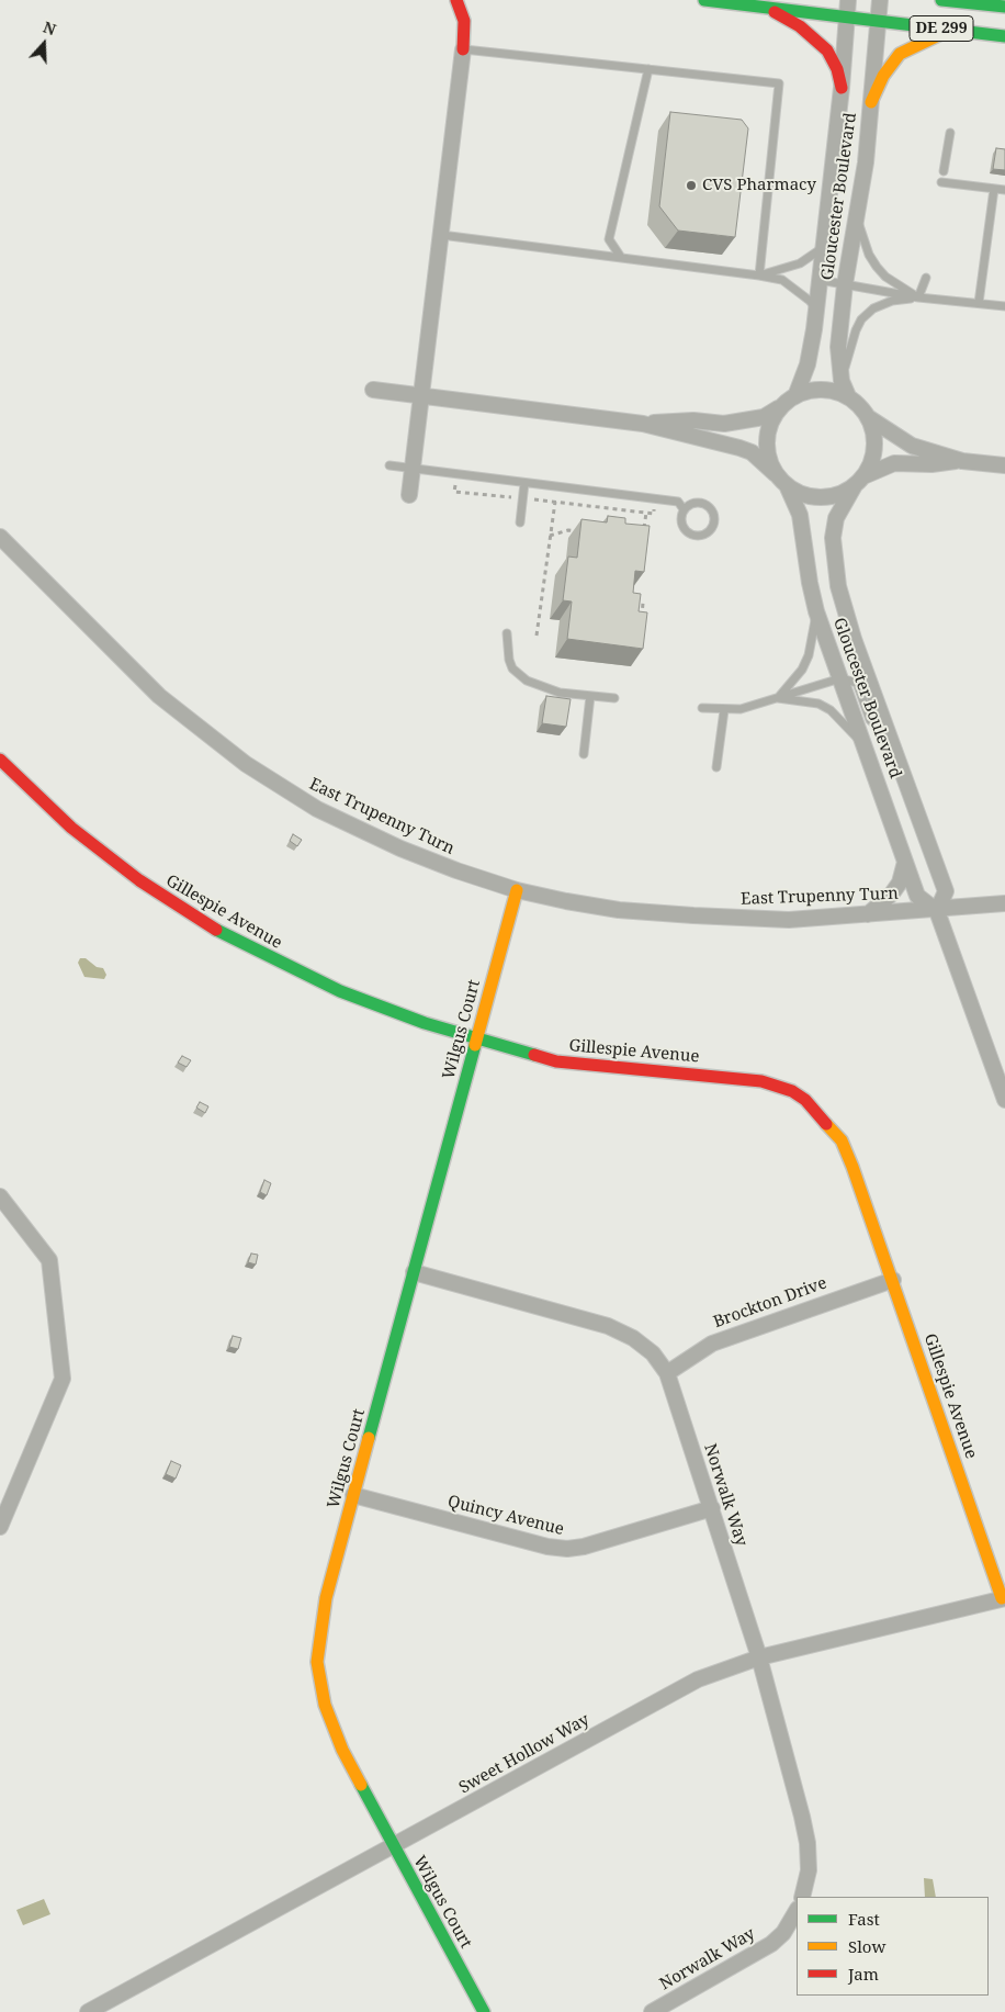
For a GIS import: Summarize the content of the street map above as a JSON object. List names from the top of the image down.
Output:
{
  "streets": {
    "street": [
      "DE 299",
      "Gloucester Boulevard",
      "East Trupenny Turn",
      "Gillespie Avenue",
      "Wilgus Court",
      "Brockton Drive",
      "Norwalk Way",
      "Quincy Avenue",
      "Sweet Hollow Way"
    ]
  },
  "crossings": [
    ["DE 299", "Gloucester Boulevard"],
    ["Gloucester Boulevard", "East Trupenny Turn"],
    ["East Trupenny Turn", "Wilgus Court"],
    ["Gillespie Avenue", "Wilgus Court"],
    ["Gillespie Avenue", "Brockton Drive"],
    ["Gillespie Avenue", "Sweet Hollow Way"],
    ["Wilgus Court", "Norwalk Way"],
    ["Wilgus Court", "Quincy Avenue"],
    ["Wilgus Court", "Sweet Hollow Way"],
    ["Brockton Drive", "Norwalk Way"],
    ["Norwalk Way", "Quincy Avenue"],
    ["Norwalk Way", "Sweet Hollow Way"]
  ],
  "places": ["CVS Pharmacy"],
  "legend": ["Fast", "Slow", "Jam"],
  "north": "top"
}
